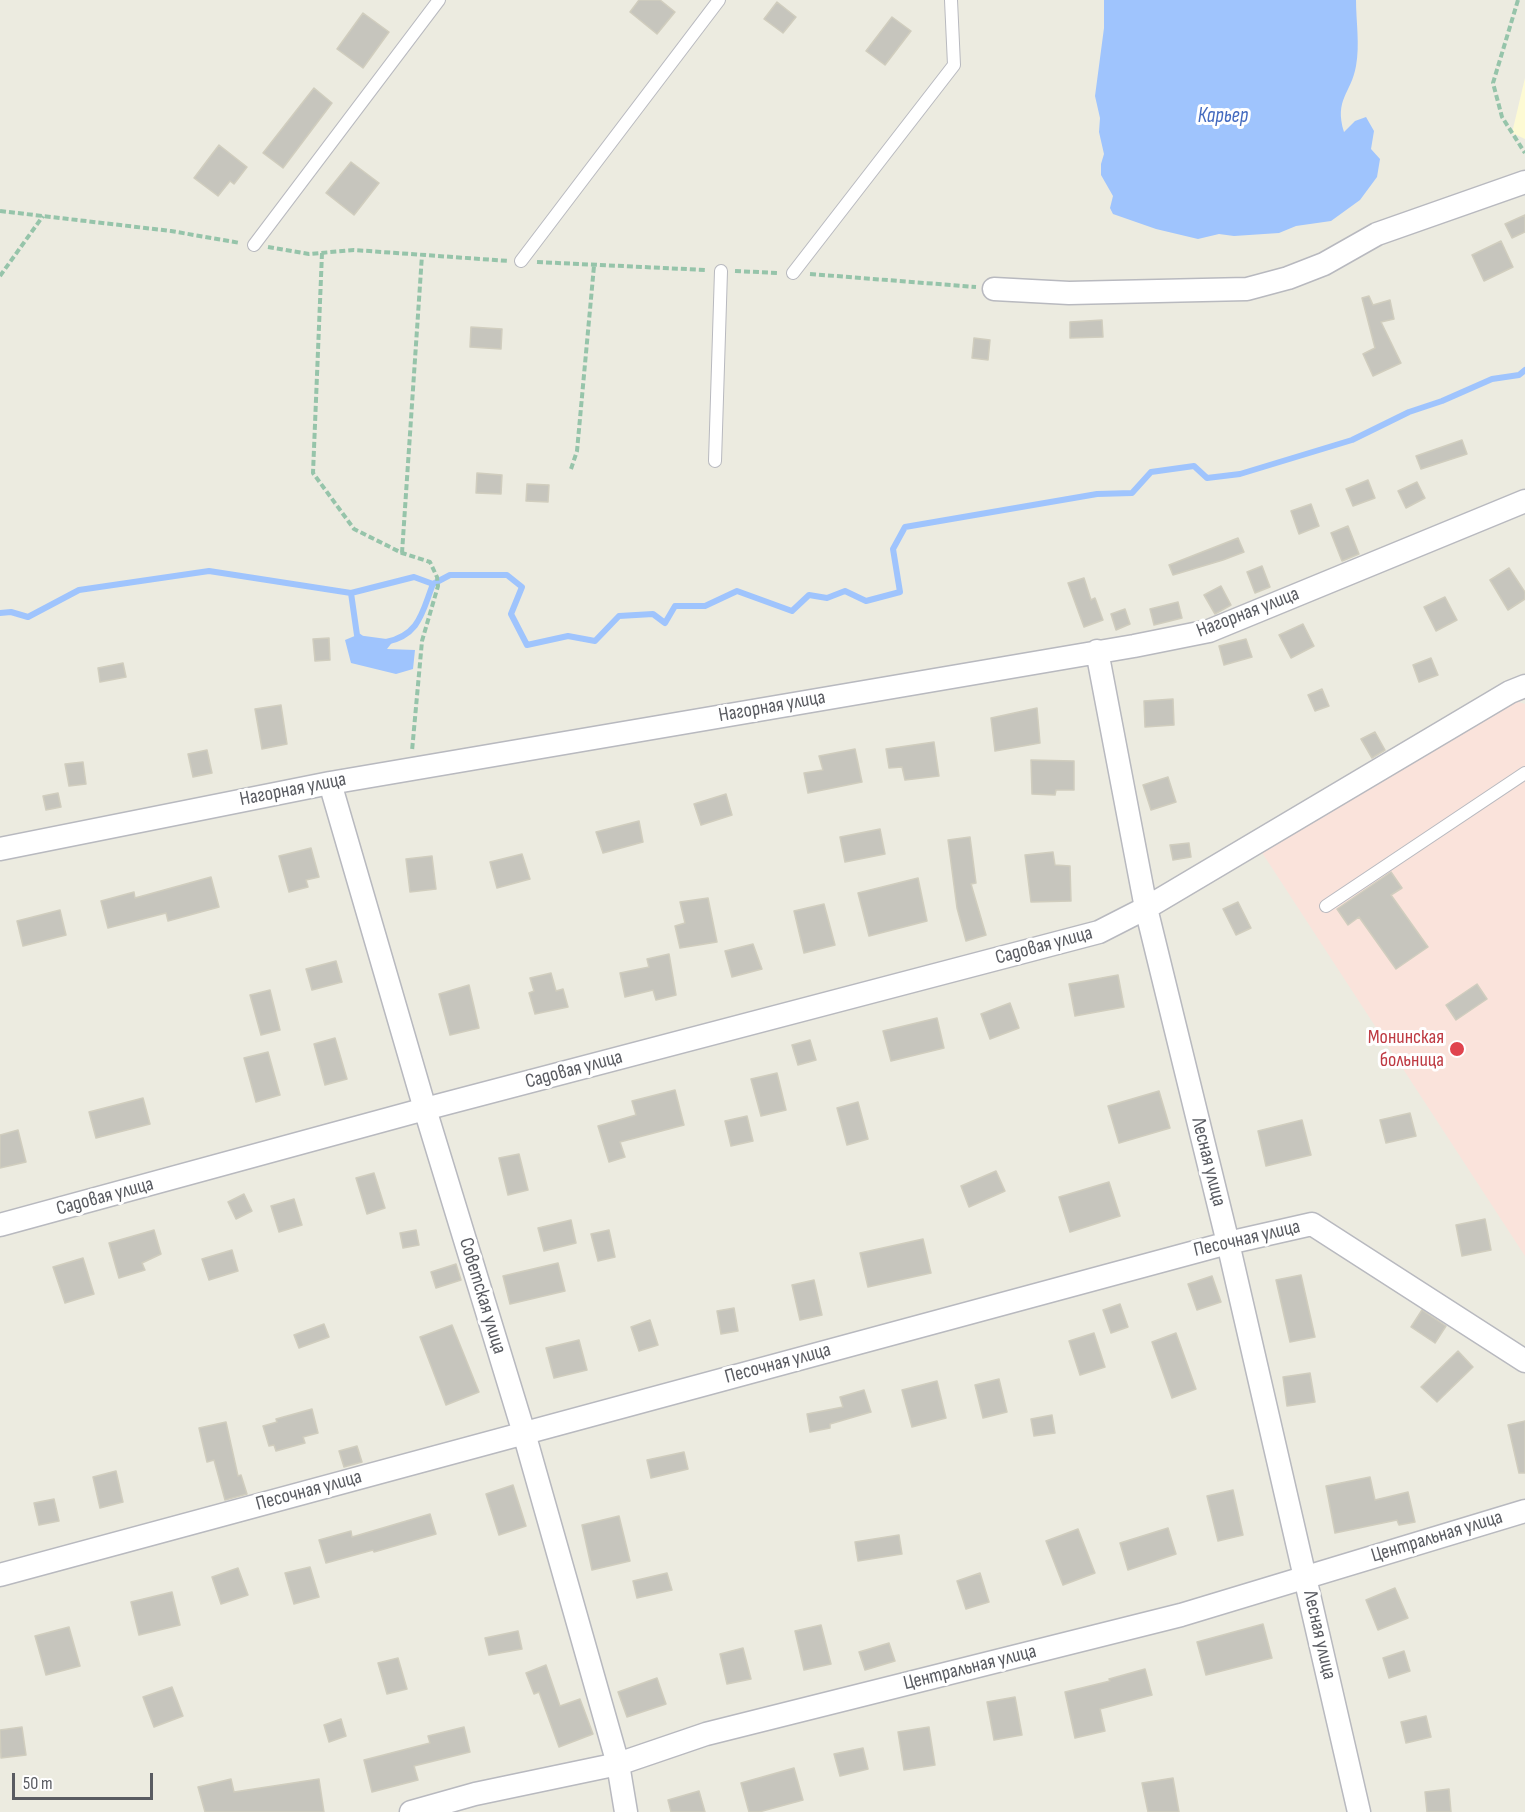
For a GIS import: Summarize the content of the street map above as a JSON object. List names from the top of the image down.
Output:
{
  "streets": {
    "street": [
      "Нагорная улица",
      "Садовая улица",
      "Лесная улица",
      "Песочная улица",
      "Советская улица",
      "Центральная улица"
    ]
  },
  "crossings": [
    ["Нагорная улица", "Лесная улица"],
    ["Нагорная улица", "Советская улица"],
    ["Садовая улица", "Лесная улица"],
    ["Садовая улица", "Советская улица"],
    ["Лесная улица", "Песочная улица"],
    ["Лесная улица", "Центральная улица"],
    ["Песочная улица", "Советская улица"],
    ["Советская улица", "Центральная улица"]
  ],
  "water": ["Карьер"],
  "places": ["Монинская больница"],
  "scale_bar": "50 m"
}
